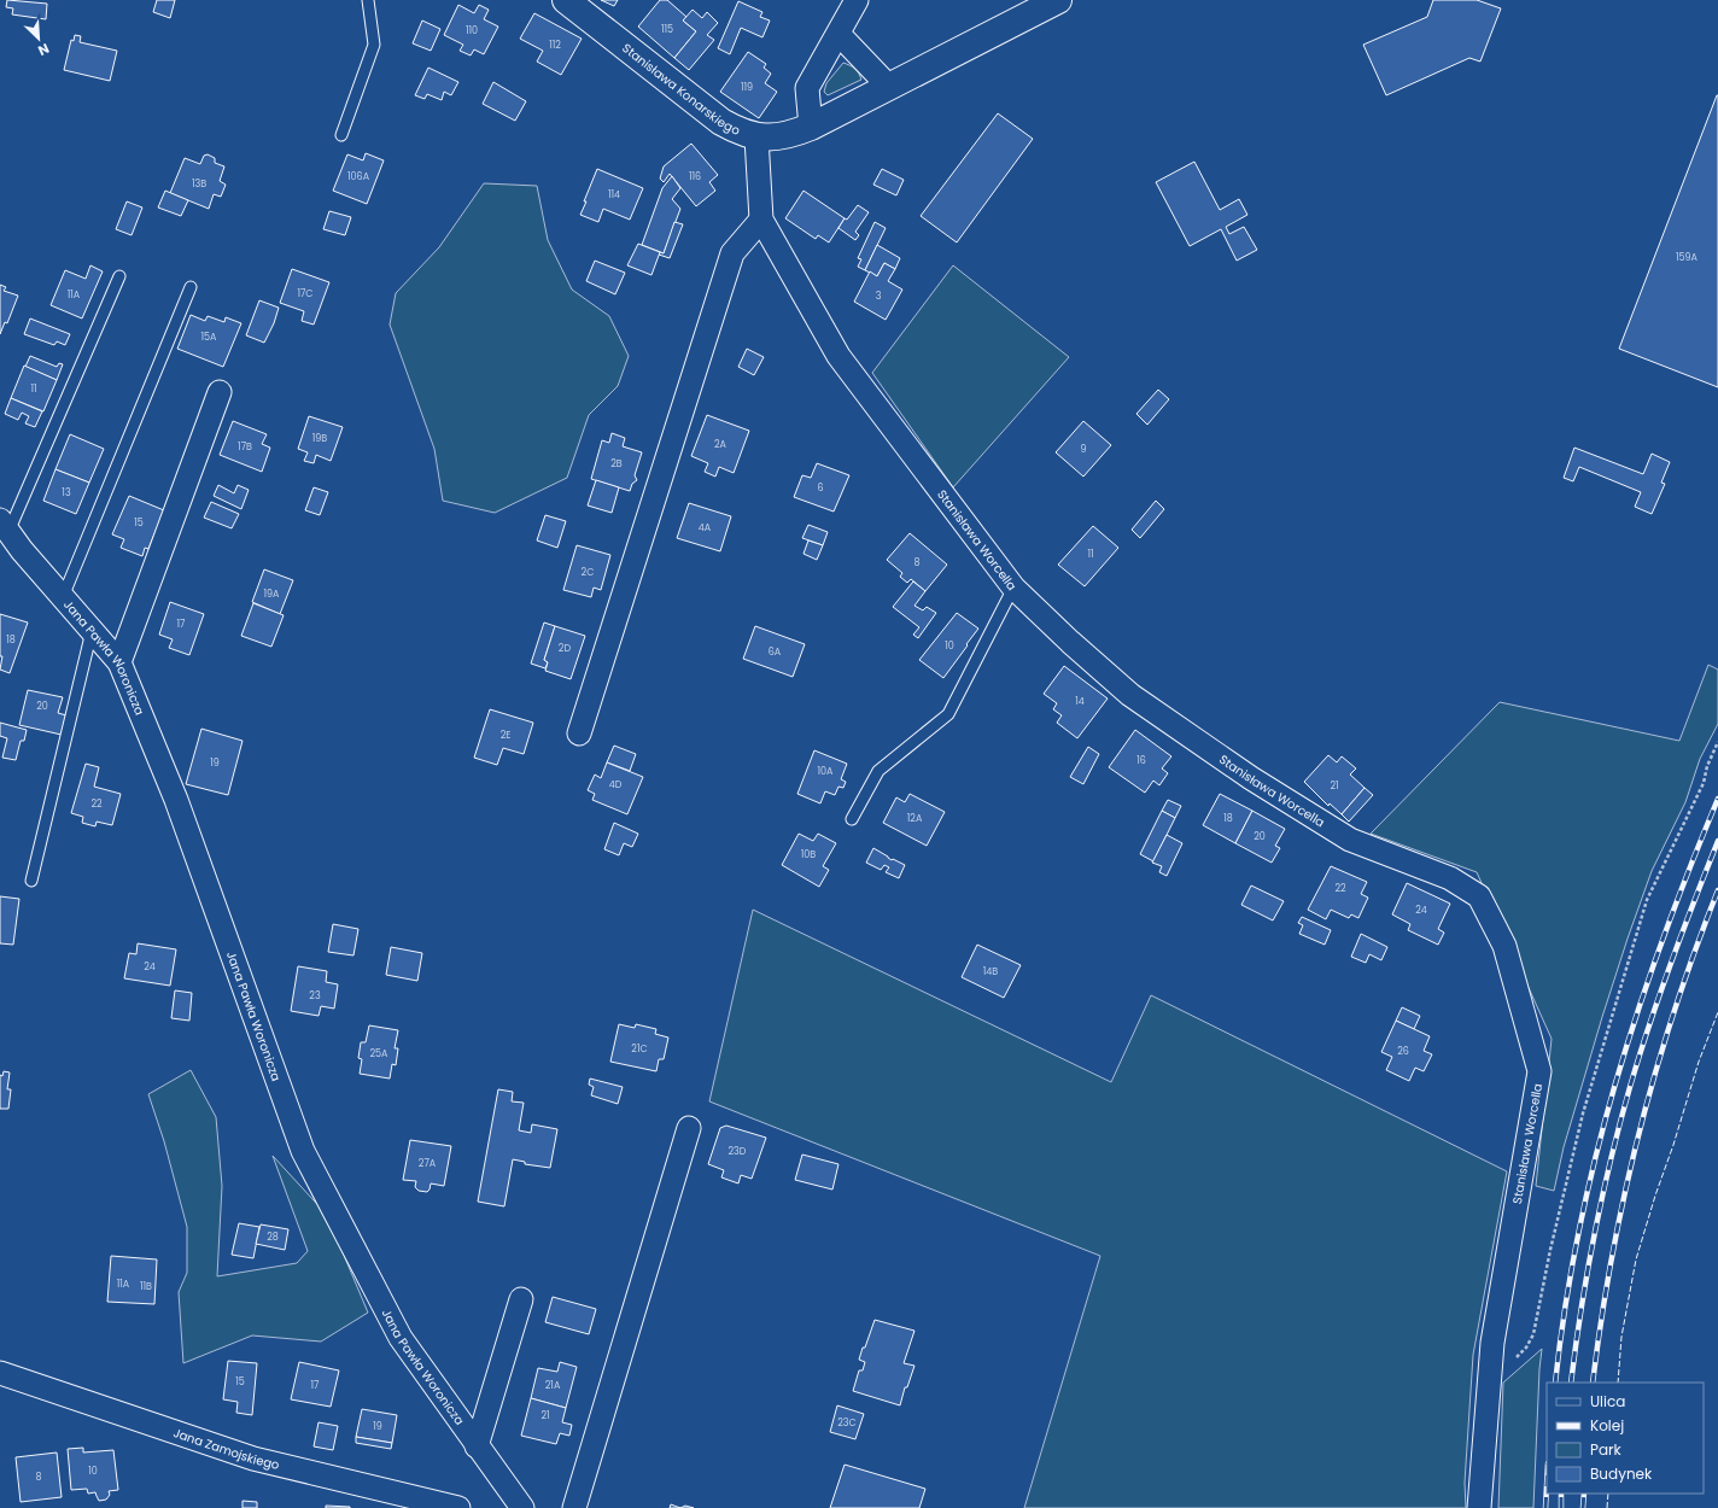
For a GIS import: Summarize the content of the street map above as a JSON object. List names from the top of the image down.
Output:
{
  "streets": {
    "street": [
      "Stanisława Konarskiego",
      "Stanisława Worcella",
      "Jana Pawła Woronicza",
      "Jana Zamojskiego"
    ]
  },
  "crossings": [
    ["Stanisława Konarskiego", "Stanisława Worcella"]
  ],
  "house_numbers": [
    "115",
    "110",
    "112",
    "119",
    "106A",
    "116",
    "13B",
    "114",
    "159A",
    "17C",
    "11A",
    "3",
    "15A",
    "11",
    "19B",
    "2A",
    "17B",
    "9",
    "2B",
    "6",
    "13",
    "15",
    "4A",
    "11",
    "8",
    "2C",
    "19A",
    "17",
    "18",
    "10",
    "2D",
    "6A",
    "14",
    "20",
    "2E",
    "16",
    "19",
    "10A",
    "4D",
    "21",
    "22",
    "12A",
    "18",
    "20",
    "10B",
    "22",
    "24",
    "24",
    "14B",
    "23",
    "21C",
    "26",
    "25A",
    "23D",
    "27A",
    "28",
    "11A",
    "11B",
    "15",
    "17",
    "21A",
    "21",
    "23C",
    "19",
    "10",
    "8"
  ],
  "legend": [
    "Ulica",
    "Kolej",
    "Park",
    "Budynek"
  ],
  "north": "bottom right"
}
